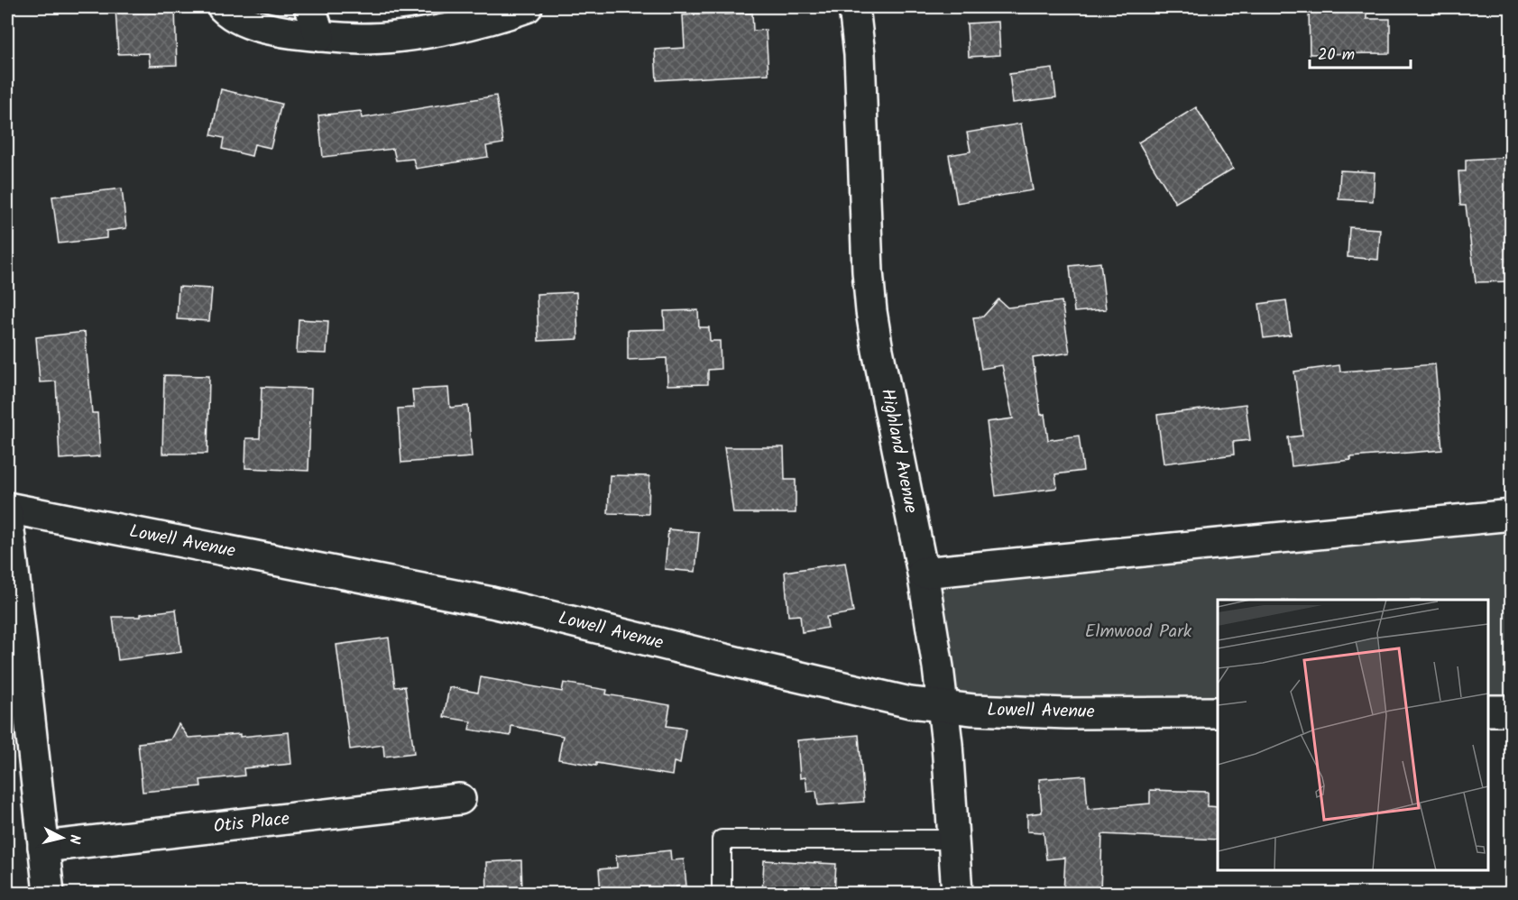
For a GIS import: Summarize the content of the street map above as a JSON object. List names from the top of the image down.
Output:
{
  "streets": {
    "street": ["Highland Avenue", "Lowell Avenue", "Otis Place"]
  },
  "crossings": [
    ["Highland Avenue", "Lowell Avenue"]
  ],
  "parks": ["Elmwood Park"],
  "scale_bar": "20 m",
  "north": "right"
}
